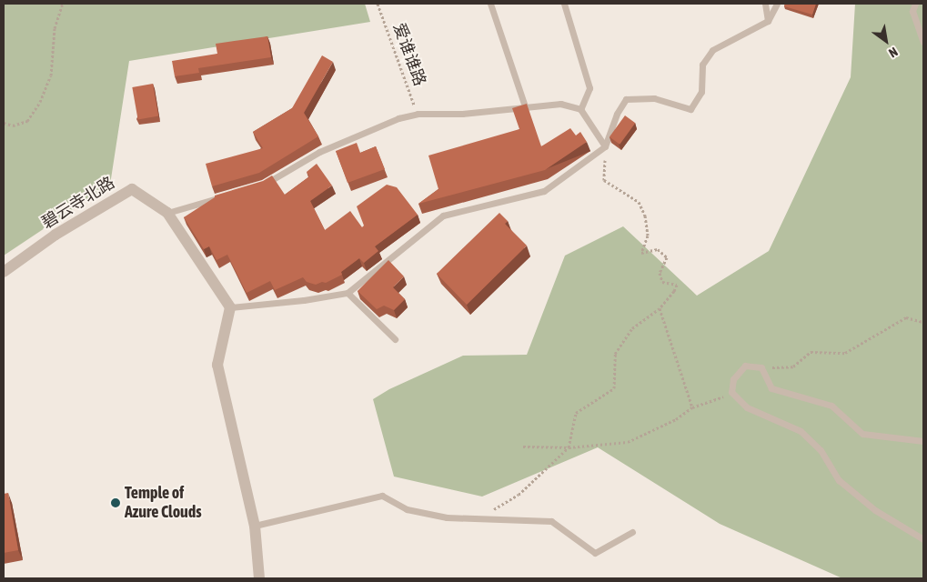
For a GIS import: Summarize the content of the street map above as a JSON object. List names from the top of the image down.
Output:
{
  "streets": {
    "street": ["碧云寺北路"],
    "path": ["爱谁谁路"]
  },
  "places": ["Temple of Azure Clouds"],
  "north": "bottom right"
}
